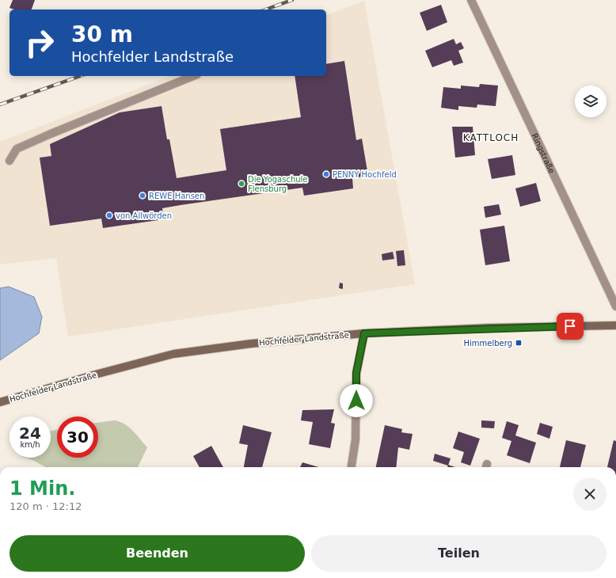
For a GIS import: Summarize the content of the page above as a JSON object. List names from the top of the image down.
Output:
{
  "streets": {
    "main road": ["Hochfelder Landstraße"],
    "street": ["Ringstraße"]
  },
  "districts": ["KATTLOCH"],
  "places": {
    "other": [
      "PENNY Hochfeld",
      "Die Yogaschule Flensburg",
      "REWE Hansen",
      "von Allwörden"
    ],
    "transit": ["Himmelberg"]
  },
  "page": {
    "turn": ["30 m", "Hochfelder Landstraße"],
    "speed": "24 km/h",
    "limit": "30",
    "heading": ["1 Min.", "120 m · 12:12"],
    "buttons": ["Beenden", "Teilen"]
  }
}
